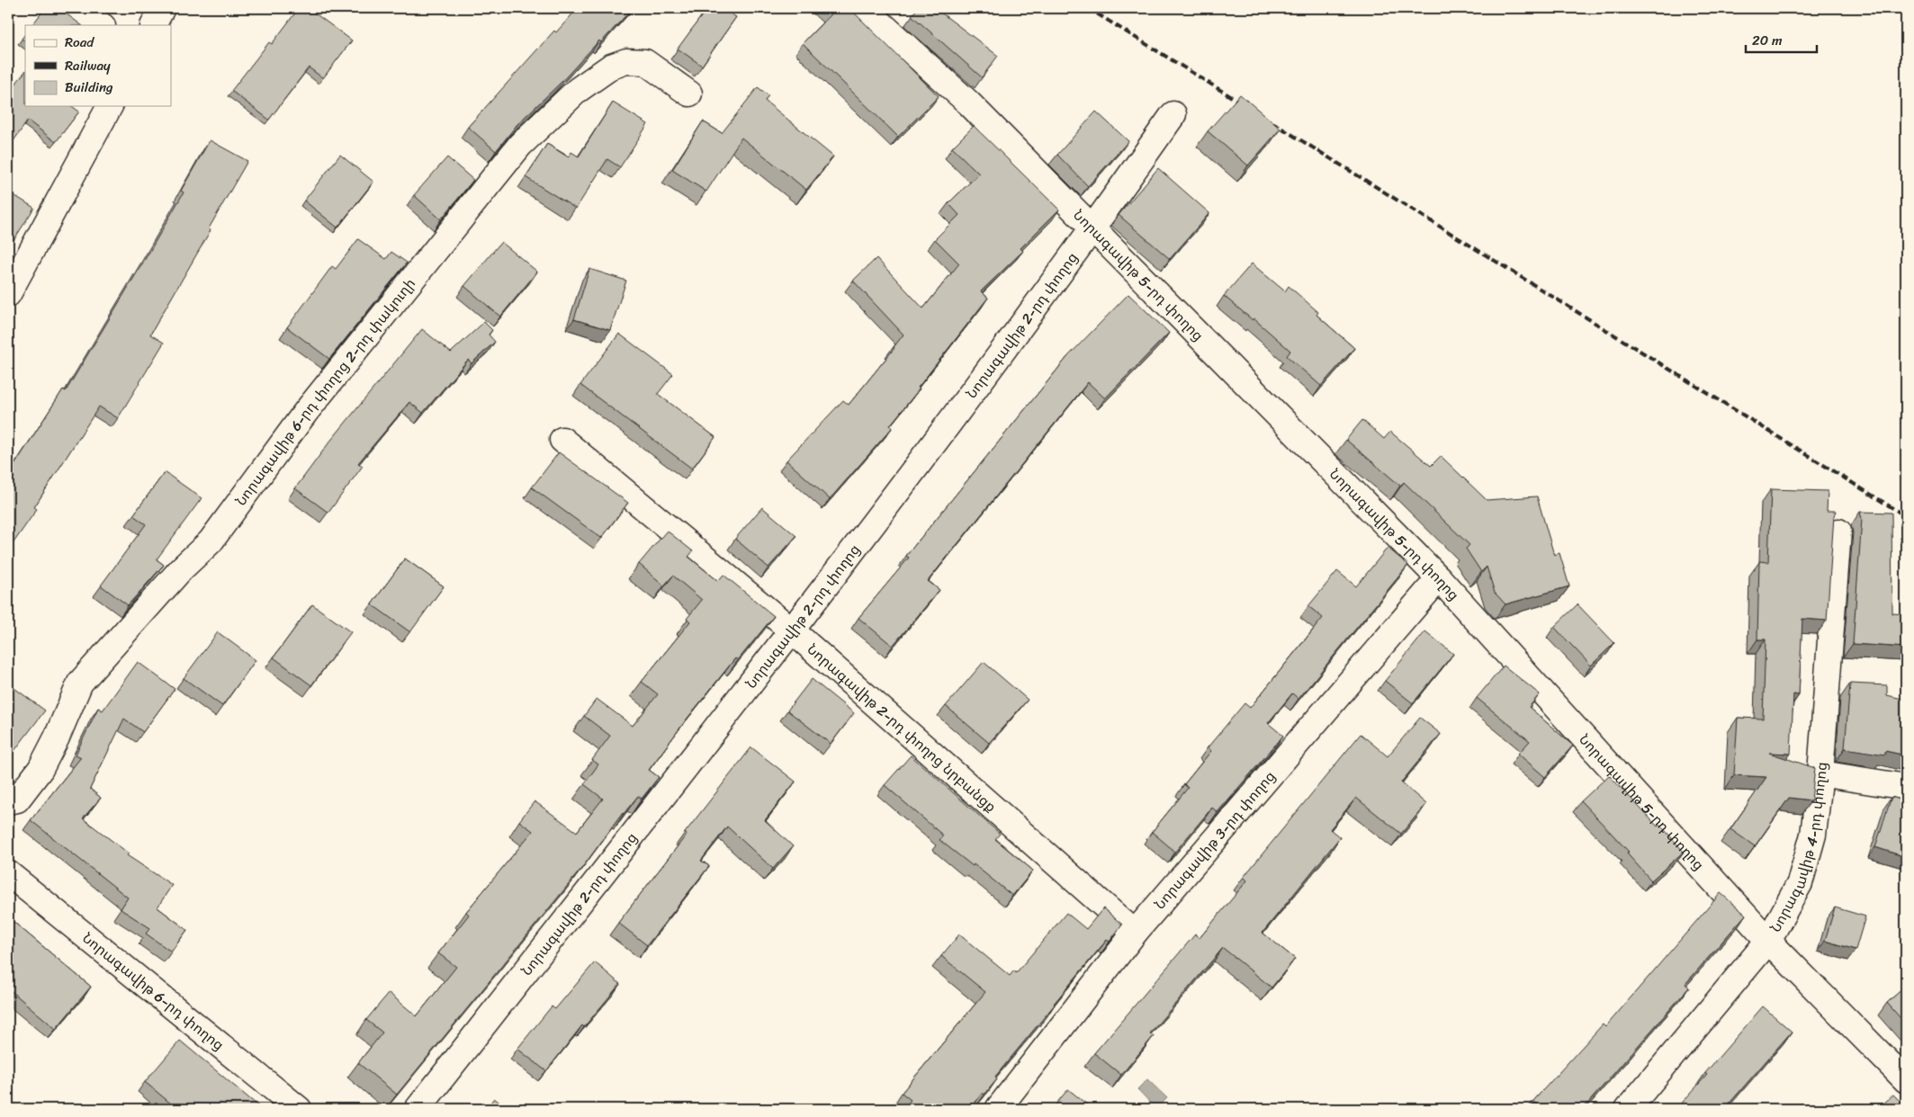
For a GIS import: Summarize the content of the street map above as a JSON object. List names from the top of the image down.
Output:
{
  "streets": {
    "street": [
      "Նորագավիթ 5-րդ փողոց",
      "Նորագավիթ 2-րդ փողոց",
      "Նորագավիթ 6-րդ փողոց 2-րդ փակուղի",
      "Նորագավիթ 2-րդ փողոց նրբանցք",
      "Նորագավիթ 3-րդ փողոց",
      "Նորագավիթ 4-րդ փողոց",
      "Նորագավիթ 6-րդ փողոց"
    ]
  },
  "crossings": [
    ["Նորագավիթ 5-րդ փողոց", "Նորագավիթ 2-րդ փողոց"],
    ["Նորագավիթ 5-րդ փողոց", "Նորագավիթ 3-րդ փողոց"],
    ["Նորագավիթ 5-րդ փողոց", "Նորագավիթ 4-րդ փողոց"],
    ["Նորագավիթ 2-րդ փողոց", "Նորագավիթ 2-րդ փողոց նրբանցք"],
    ["Նորագավիթ 2-րդ փողոց նրբանցք", "Նորագավիթ 3-րդ փողոց"]
  ],
  "legend": ["Road", "Railway", "Building"],
  "scale_bar": "20 m"
}
